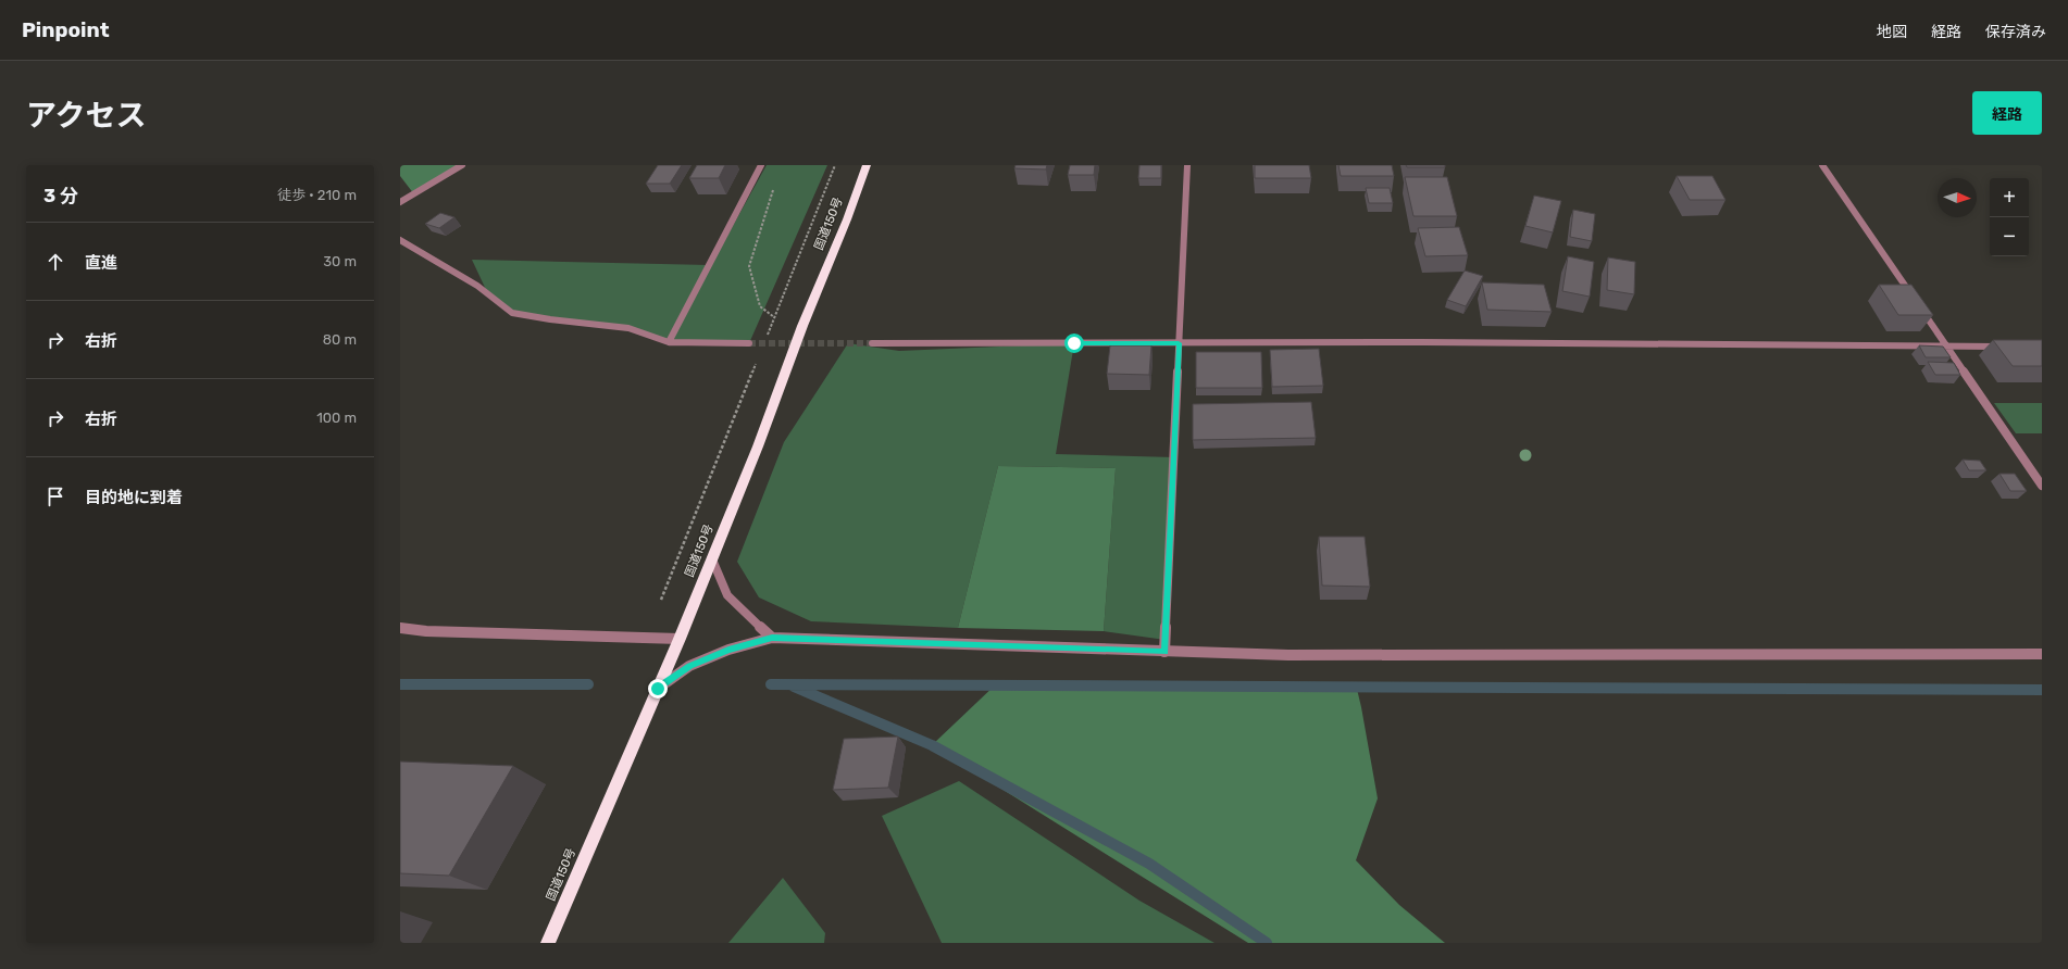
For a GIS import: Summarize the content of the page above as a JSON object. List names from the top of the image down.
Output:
{
  "streets": {
    "highway": ["国道150号"]
  },
  "north": "right",
  "page": {
    "header": "Pinpoint",
    "nav": ["地図", "経路", "保存済み"],
    "title": "アクセス",
    "buttons": "経路",
    "heading": ["3 分", "徒歩 · 210 m"],
    "map_buttons": ["+", "−"],
    "list": [
      ["直進", "30 m"],
      ["右折", "80 m"],
      ["右折", "100 m"],
      "目的地に到着"
    ]
  }
}
